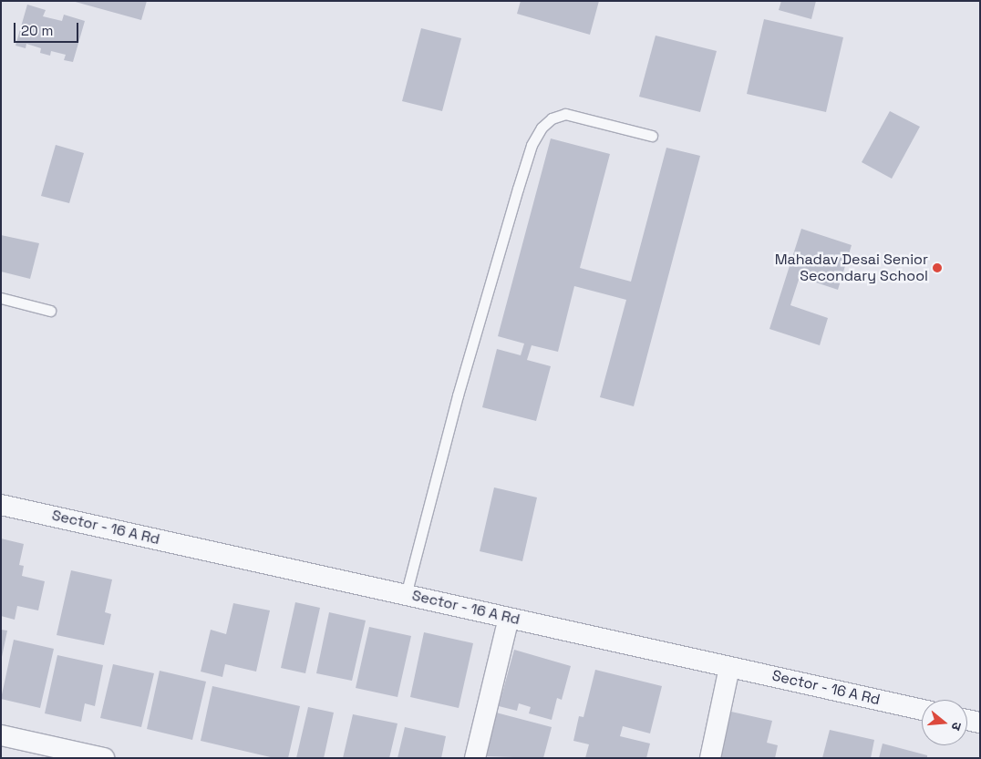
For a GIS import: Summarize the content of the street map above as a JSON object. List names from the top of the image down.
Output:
{
  "streets": {
    "street": ["Sector - 16 A Rd"]
  },
  "places": ["Mahadav Desai Senior Secondary School"],
  "scale_bar": "20 m",
  "north": "right"
}
